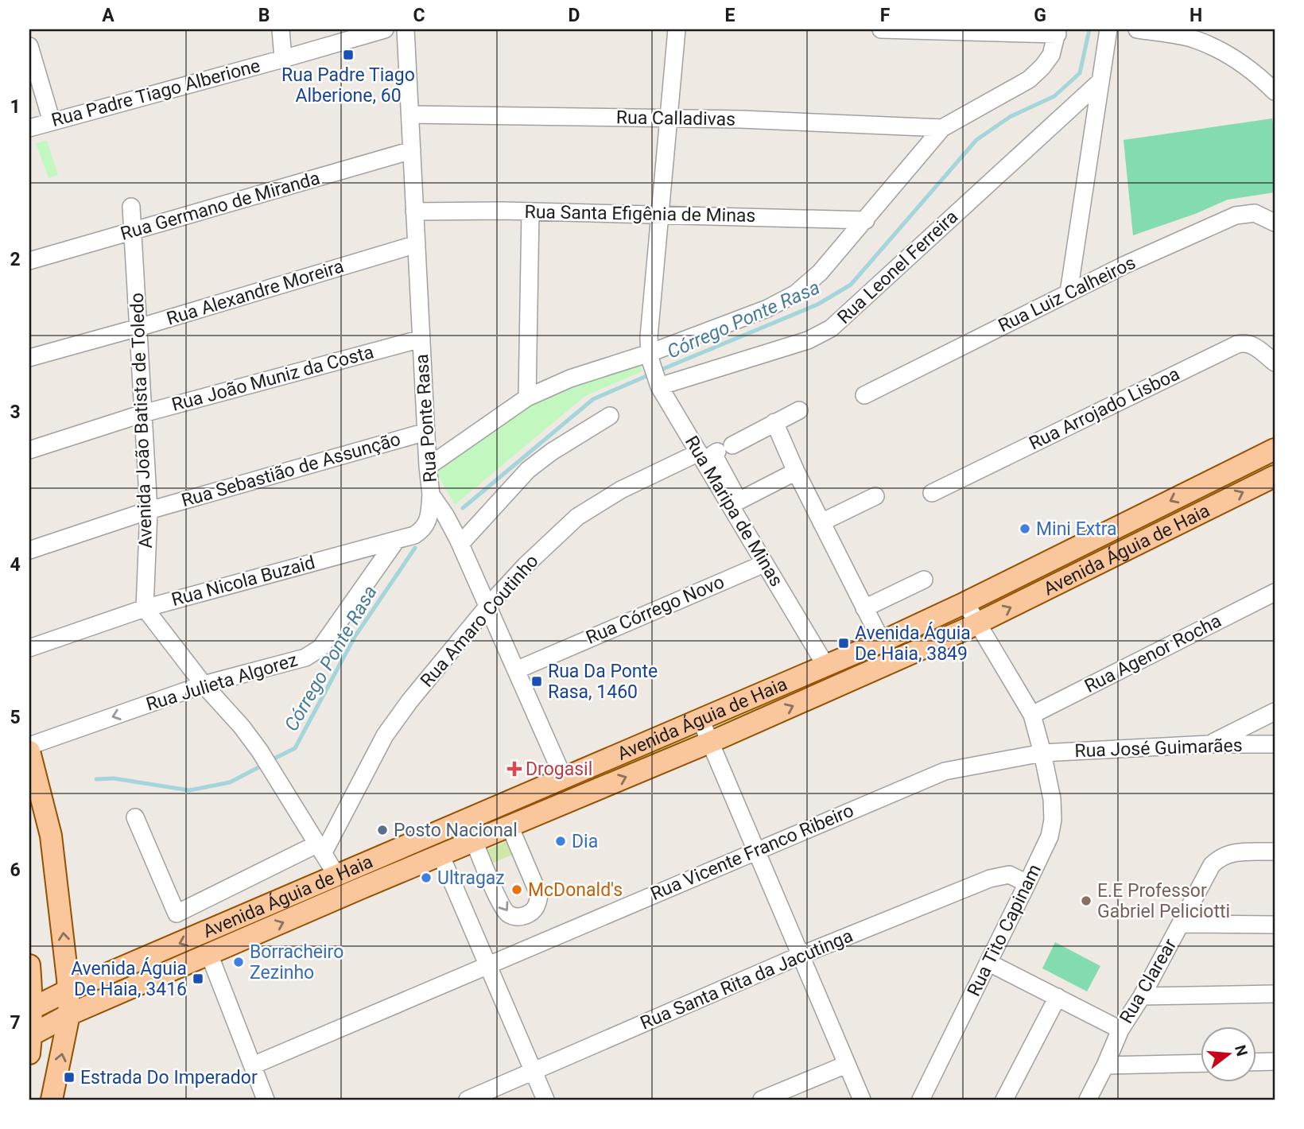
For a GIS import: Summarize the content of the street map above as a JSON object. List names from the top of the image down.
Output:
{
  "streets": {
    "main road": ["Avenida Águia de Haia"],
    "street": [
      "Rua Padre Tiago Alberione",
      "Rua Calladivas",
      "Rua Germano de Miranda",
      "Rua Santa Efigênia de Minas",
      "Rua Leonel Ferreira",
      "Rua Alexandre Moreira",
      "Rua Luiz Calheiros",
      "Rua João Muniz da Costa",
      "Rua Arrojado Lisboa",
      "Rua Ponte Rasa",
      "Avenida João Batista de Toledo",
      "Rua Sebastião de Assunção",
      "Rua Maripa de Minas",
      "Rua Nicola Buzaid",
      "Rua Córrego Novo",
      "Rua Amaro Coutinho",
      "Rua Agenor Rocha",
      "Rua Julieta Algorez",
      "Rua José Guimarães",
      "Rua Vicente Franco Ribeiro",
      "Rua Tito Capinam",
      "Rua Santa Rita da Jacutinga",
      "Rua Clarear"
    ]
  },
  "crossings": [
    ["Rua Calladivas", "Rua Ponte Rasa"],
    ["Rua Germano de Miranda", "Rua Ponte Rasa"],
    ["Rua Germano de Miranda", "Avenida João Batista de Toledo"],
    ["Rua Santa Efigênia de Minas", "Rua Ponte Rasa"],
    ["Rua Leonel Ferreira", "Rua Maripa de Minas"],
    ["Rua Alexandre Moreira", "Rua Ponte Rasa"],
    ["Rua Alexandre Moreira", "Avenida João Batista de Toledo"],
    ["Rua João Muniz da Costa", "Rua Ponte Rasa"],
    ["Rua João Muniz da Costa", "Avenida João Batista de Toledo"],
    ["Rua Ponte Rasa", "Rua Sebastião de Assunção"],
    ["Rua Ponte Rasa", "Avenida Águia de Haia"],
    ["Rua Ponte Rasa", "Rua Nicola Buzaid"],
    ["Rua Ponte Rasa", "Rua Córrego Novo"],
    ["Rua Ponte Rasa", "Rua Amaro Coutinho"],
    ["Avenida João Batista de Toledo", "Rua Sebastião de Assunção"],
    ["Avenida João Batista de Toledo", "Rua Nicola Buzaid"],
    ["Rua Maripa de Minas", "Avenida Águia de Haia"],
    ["Rua Maripa de Minas", "Rua Córrego Novo"],
    ["Rua Maripa de Minas", "Rua Amaro Coutinho"],
    ["Avenida Águia de Haia", "Rua Tito Capinam"],
    ["Rua Nicola Buzaid", "Rua Julieta Algorez"],
    ["Rua Agenor Rocha", "Rua Tito Capinam"],
    ["Rua José Guimarães", "Rua Vicente Franco Ribeiro"],
    ["Rua José Guimarães", "Rua Tito Capinam"],
    ["Rua Vicente Franco Ribeiro", "Rua Tito Capinam"],
    ["Rua Tito Capinam", "Rua Santa Rita da Jacutinga"]
  ],
  "one_way": ["Rua Julieta Algorez"],
  "water": ["Córrego Ponte Rasa"],
  "places": {
    "transit": [
      "Rua Padre Tiago Alberione, 60",
      "Avenida Águia De Haia, 3849",
      "Rua Da Ponte Rasa, 1460",
      "Avenida Águia De Haia, 3416",
      "Estrada Do Imperador"
    ],
    "other": [
      "Mini Extra",
      "Posto Nacional",
      "Dia",
      "Ultragaz",
      "McDonald's",
      "E.E Professor Gabriel Peliciotti",
      "Borracheiro Zezinho"
    ],
    "health": ["Drogasil"]
  },
  "north": "right",
  "grid": {
    "columns": [
      "A",
      "B",
      "C",
      "D",
      "E",
      "F",
      "G",
      "H"
    ],
    "rows": [
      "1",
      "2",
      "3",
      "4",
      "5",
      "6",
      "7"
    ]
  }
}
